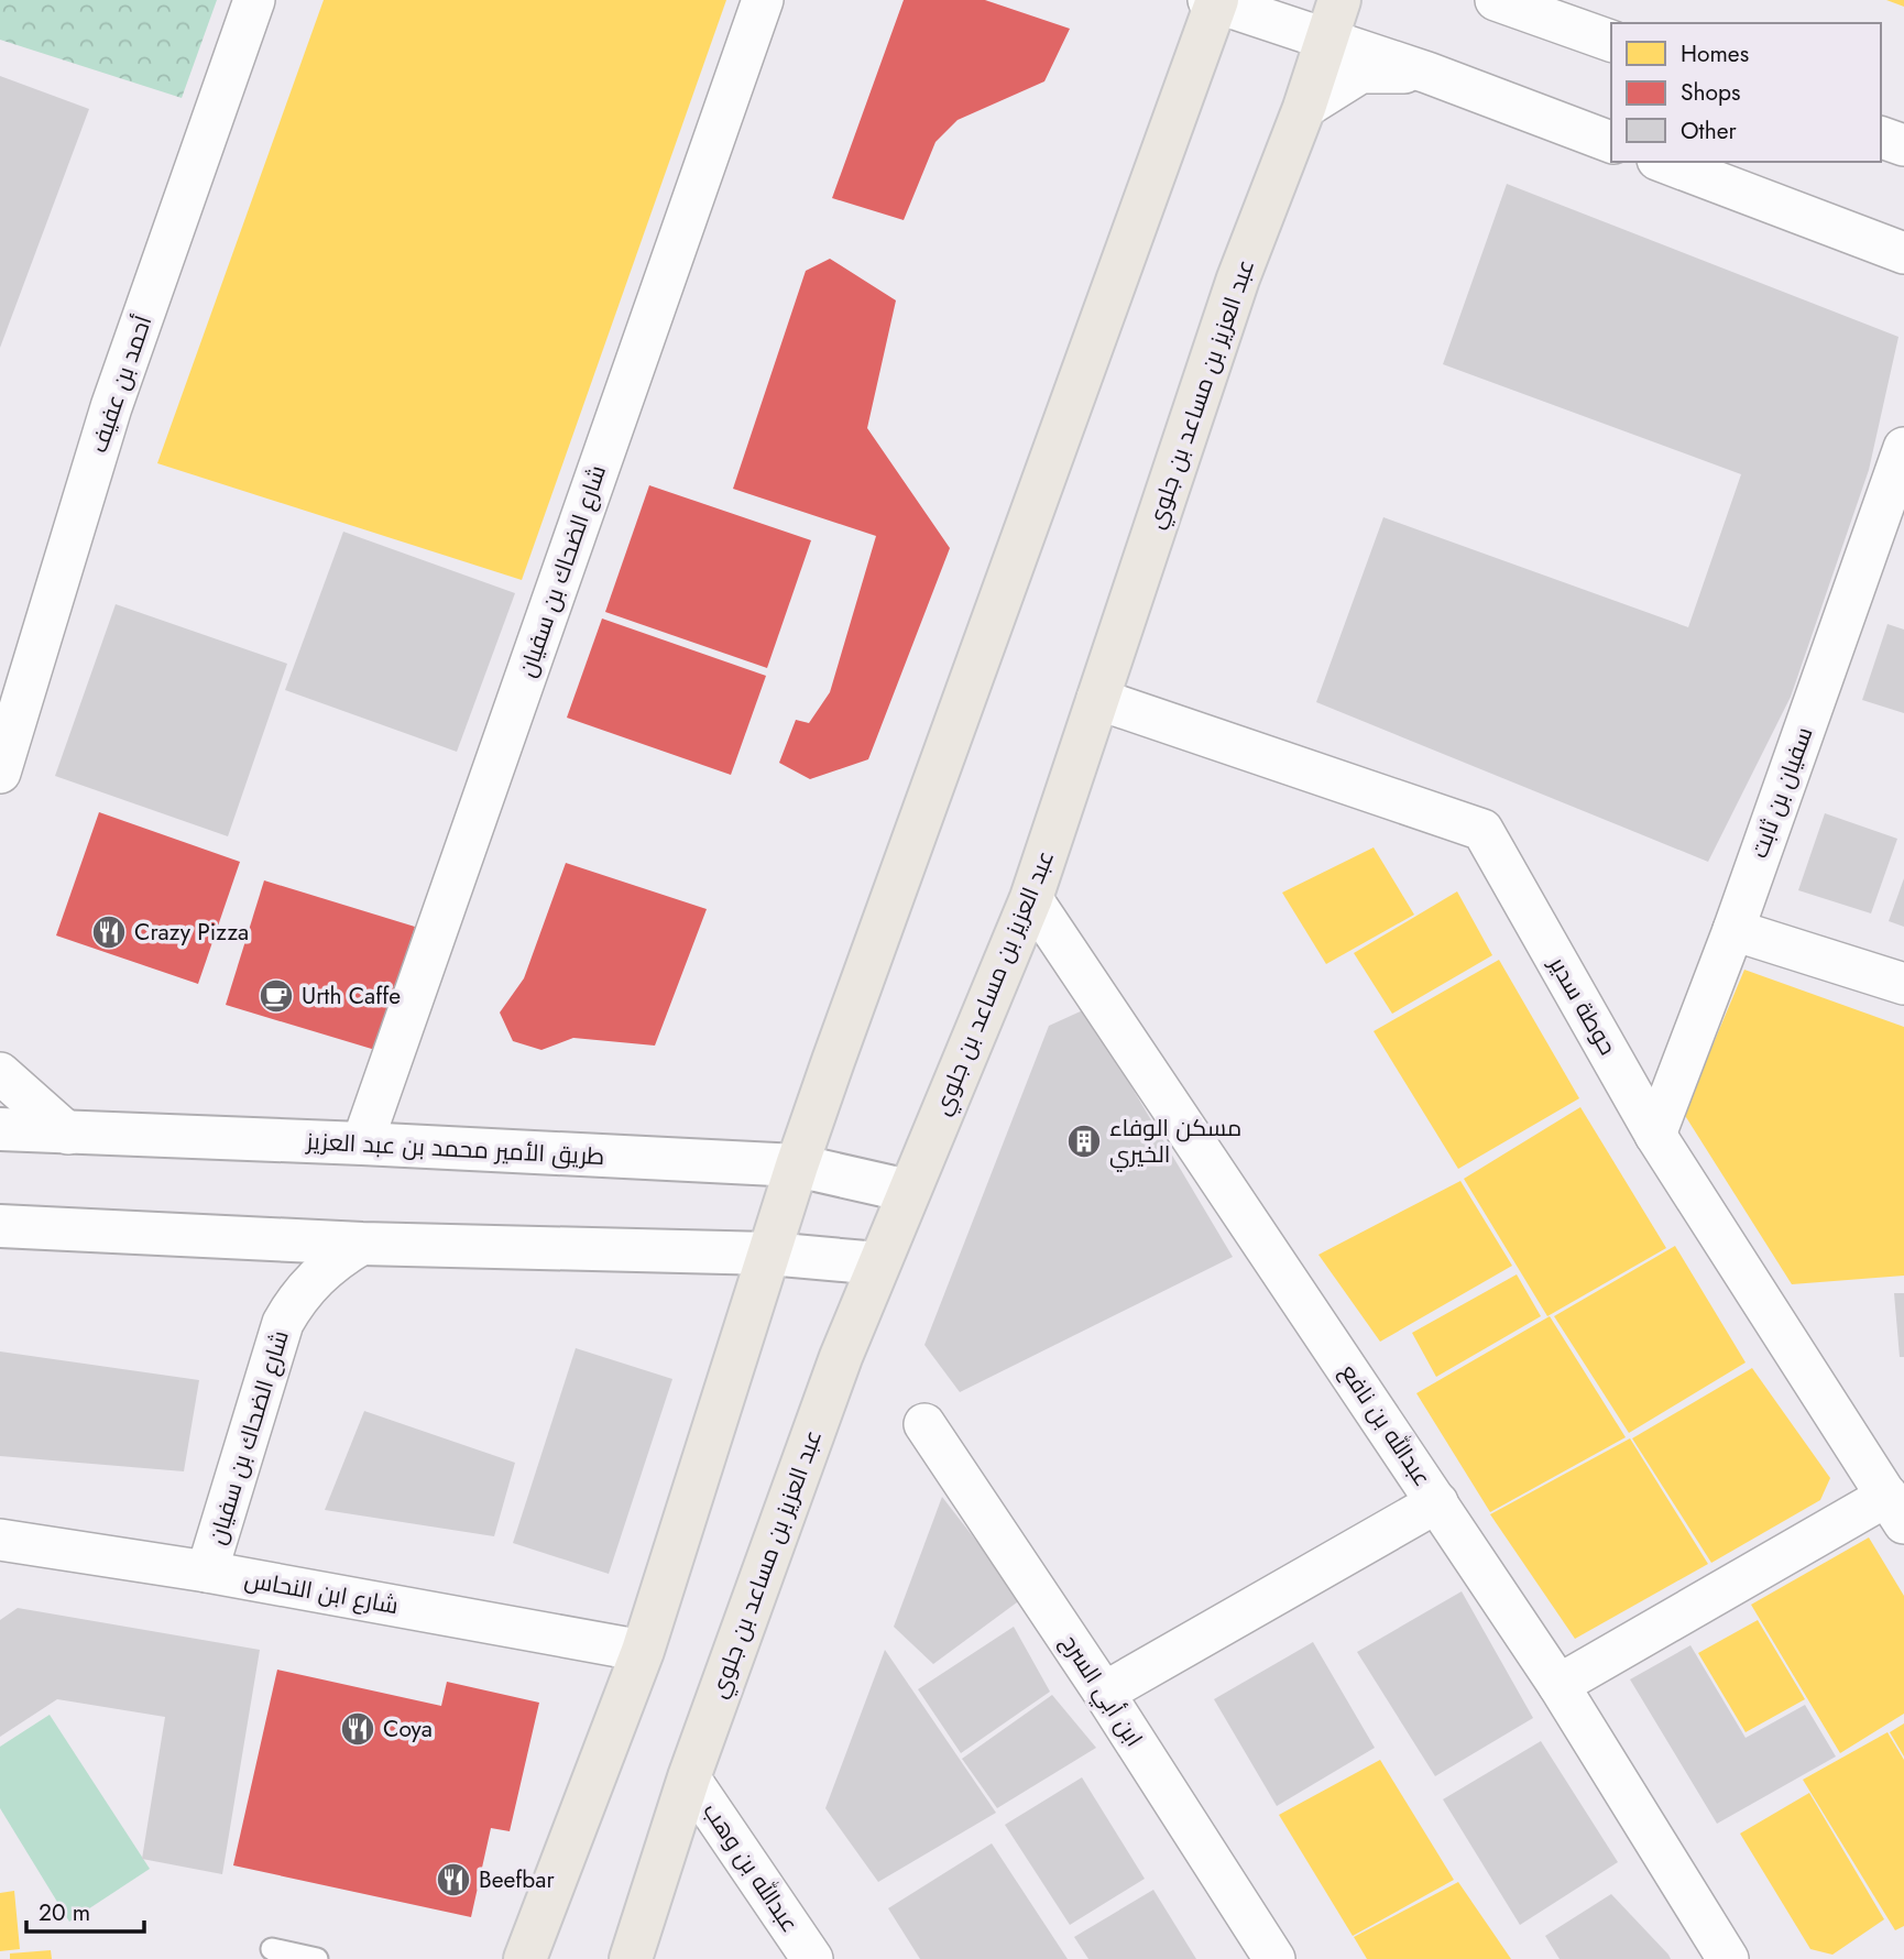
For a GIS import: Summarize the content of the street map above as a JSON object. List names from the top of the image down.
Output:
{
  "streets": {
    "main road": ["عبد العزيز بن مساعد بن جلوي", "طريق الأمير محمد بن عبد العزيز"],
    "street": [
      "أحمد بن عفيف",
      "شارع الضحاك بن سفيان",
      "سفيان بن ثابت",
      "حوطة سدير",
      "عبدالله بن نافع",
      "شارع ابن النحاس",
      "ابن أبي السرح",
      "عبدالله بن وهب"
    ]
  },
  "crossings": [
    ["عبد العزيز بن مساعد بن جلوي", "حوطة سدير"],
    ["عبد العزيز بن مساعد بن جلوي", "طريق الأمير محمد بن عبد العزيز"],
    ["عبد العزيز بن مساعد بن جلوي", "عبدالله بن نافع"],
    ["عبد العزيز بن مساعد بن جلوي", "عبدالله بن وهب"],
    ["شارع الضحاك بن سفيان", "طريق الأمير محمد بن عبد العزيز"],
    ["شارع الضحاك بن سفيان", "شارع ابن النحاس"],
    ["سفيان بن ثابت", "حوطة سدير"]
  ],
  "places": {
    "restaurant": ["Crazy Pizza", "Coya", "Beefbar"],
    "cafe": ["Urth Caffe"],
    "building": ["مسكن الوفاء الخيري"]
  },
  "legend": ["Homes", "Shops", "Other"],
  "scale_bar": "20 m"
}
